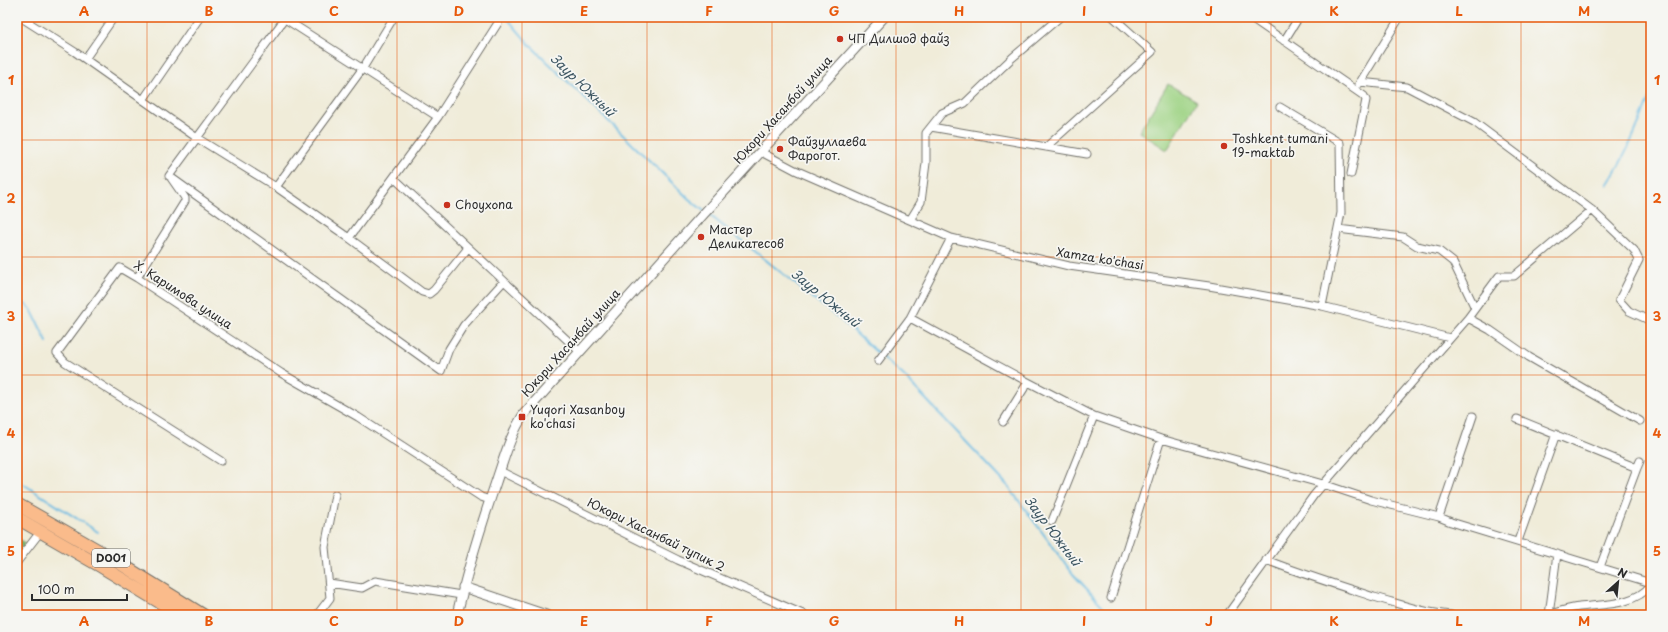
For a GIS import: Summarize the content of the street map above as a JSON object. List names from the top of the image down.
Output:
{
  "streets": {
    "highway": ["D001"],
    "street": [
      "Юкори Хасанбой улица",
      "Xamza ko'chasi",
      "Х. Каримова улица",
      "Юкори Хасанбай улица",
      "Юкори Хасанбай тупик 2"
    ]
  },
  "crossings": [
    ["Юкори Хасанбой улица", "Xamza ko'chasi"],
    ["Юкори Хасанбой улица", "Юкори Хасанбай улица"],
    ["Х. Каримова улица", "Юкори Хасанбай улица"],
    ["Юкори Хасанбай улица", "Юкори Хасанбай тупик 2"]
  ],
  "water": ["Заур Южный"],
  "places": {
    "other": [
      "ЧП Дилшод файз",
      "Toshkent tumani 19-maktab",
      "Файзуллаева Фарогот.",
      "Choyxona",
      "Мастер Деликатесов"
    ],
    "transit": ["Yuqori Xasanboy ko'chasi"]
  },
  "scale_bar": "100 m",
  "north": "top right",
  "grid": {
    "columns": [
      "A",
      "B",
      "C",
      "D",
      "E",
      "F",
      "G",
      "H",
      "I",
      "J",
      "K",
      "L",
      "M"
    ],
    "rows": [
      "1",
      "2",
      "3",
      "4",
      "5"
    ]
  }
}
